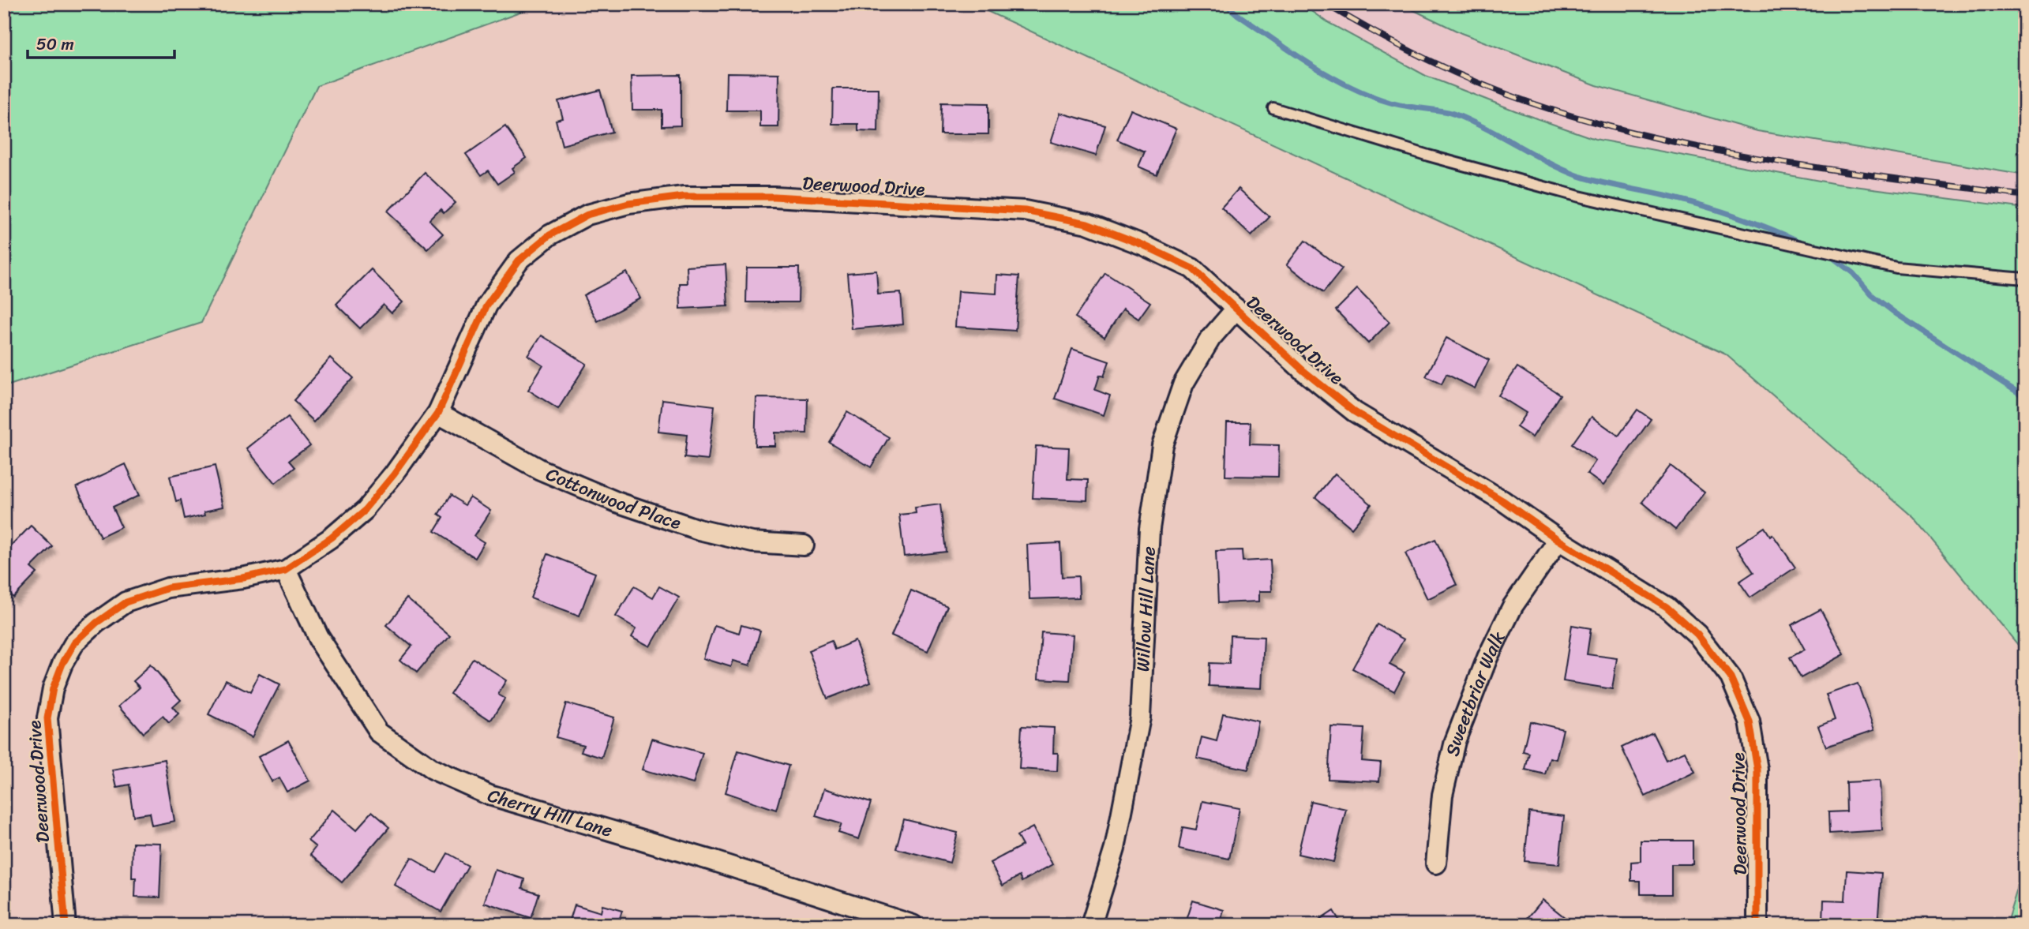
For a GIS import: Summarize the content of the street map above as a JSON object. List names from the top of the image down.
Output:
{
  "streets": {
    "street": [
      "Deerwood Drive",
      "Cottonwood Place",
      "Willow Hill Lane",
      "Sweetbriar Walk",
      "Cherry Hill Lane"
    ]
  },
  "crossings": [
    ["Deerwood Drive", "Cottonwood Place"],
    ["Deerwood Drive", "Willow Hill Lane"],
    ["Deerwood Drive", "Sweetbriar Walk"],
    ["Deerwood Drive", "Cherry Hill Lane"]
  ],
  "scale_bar": "50 m"
}
